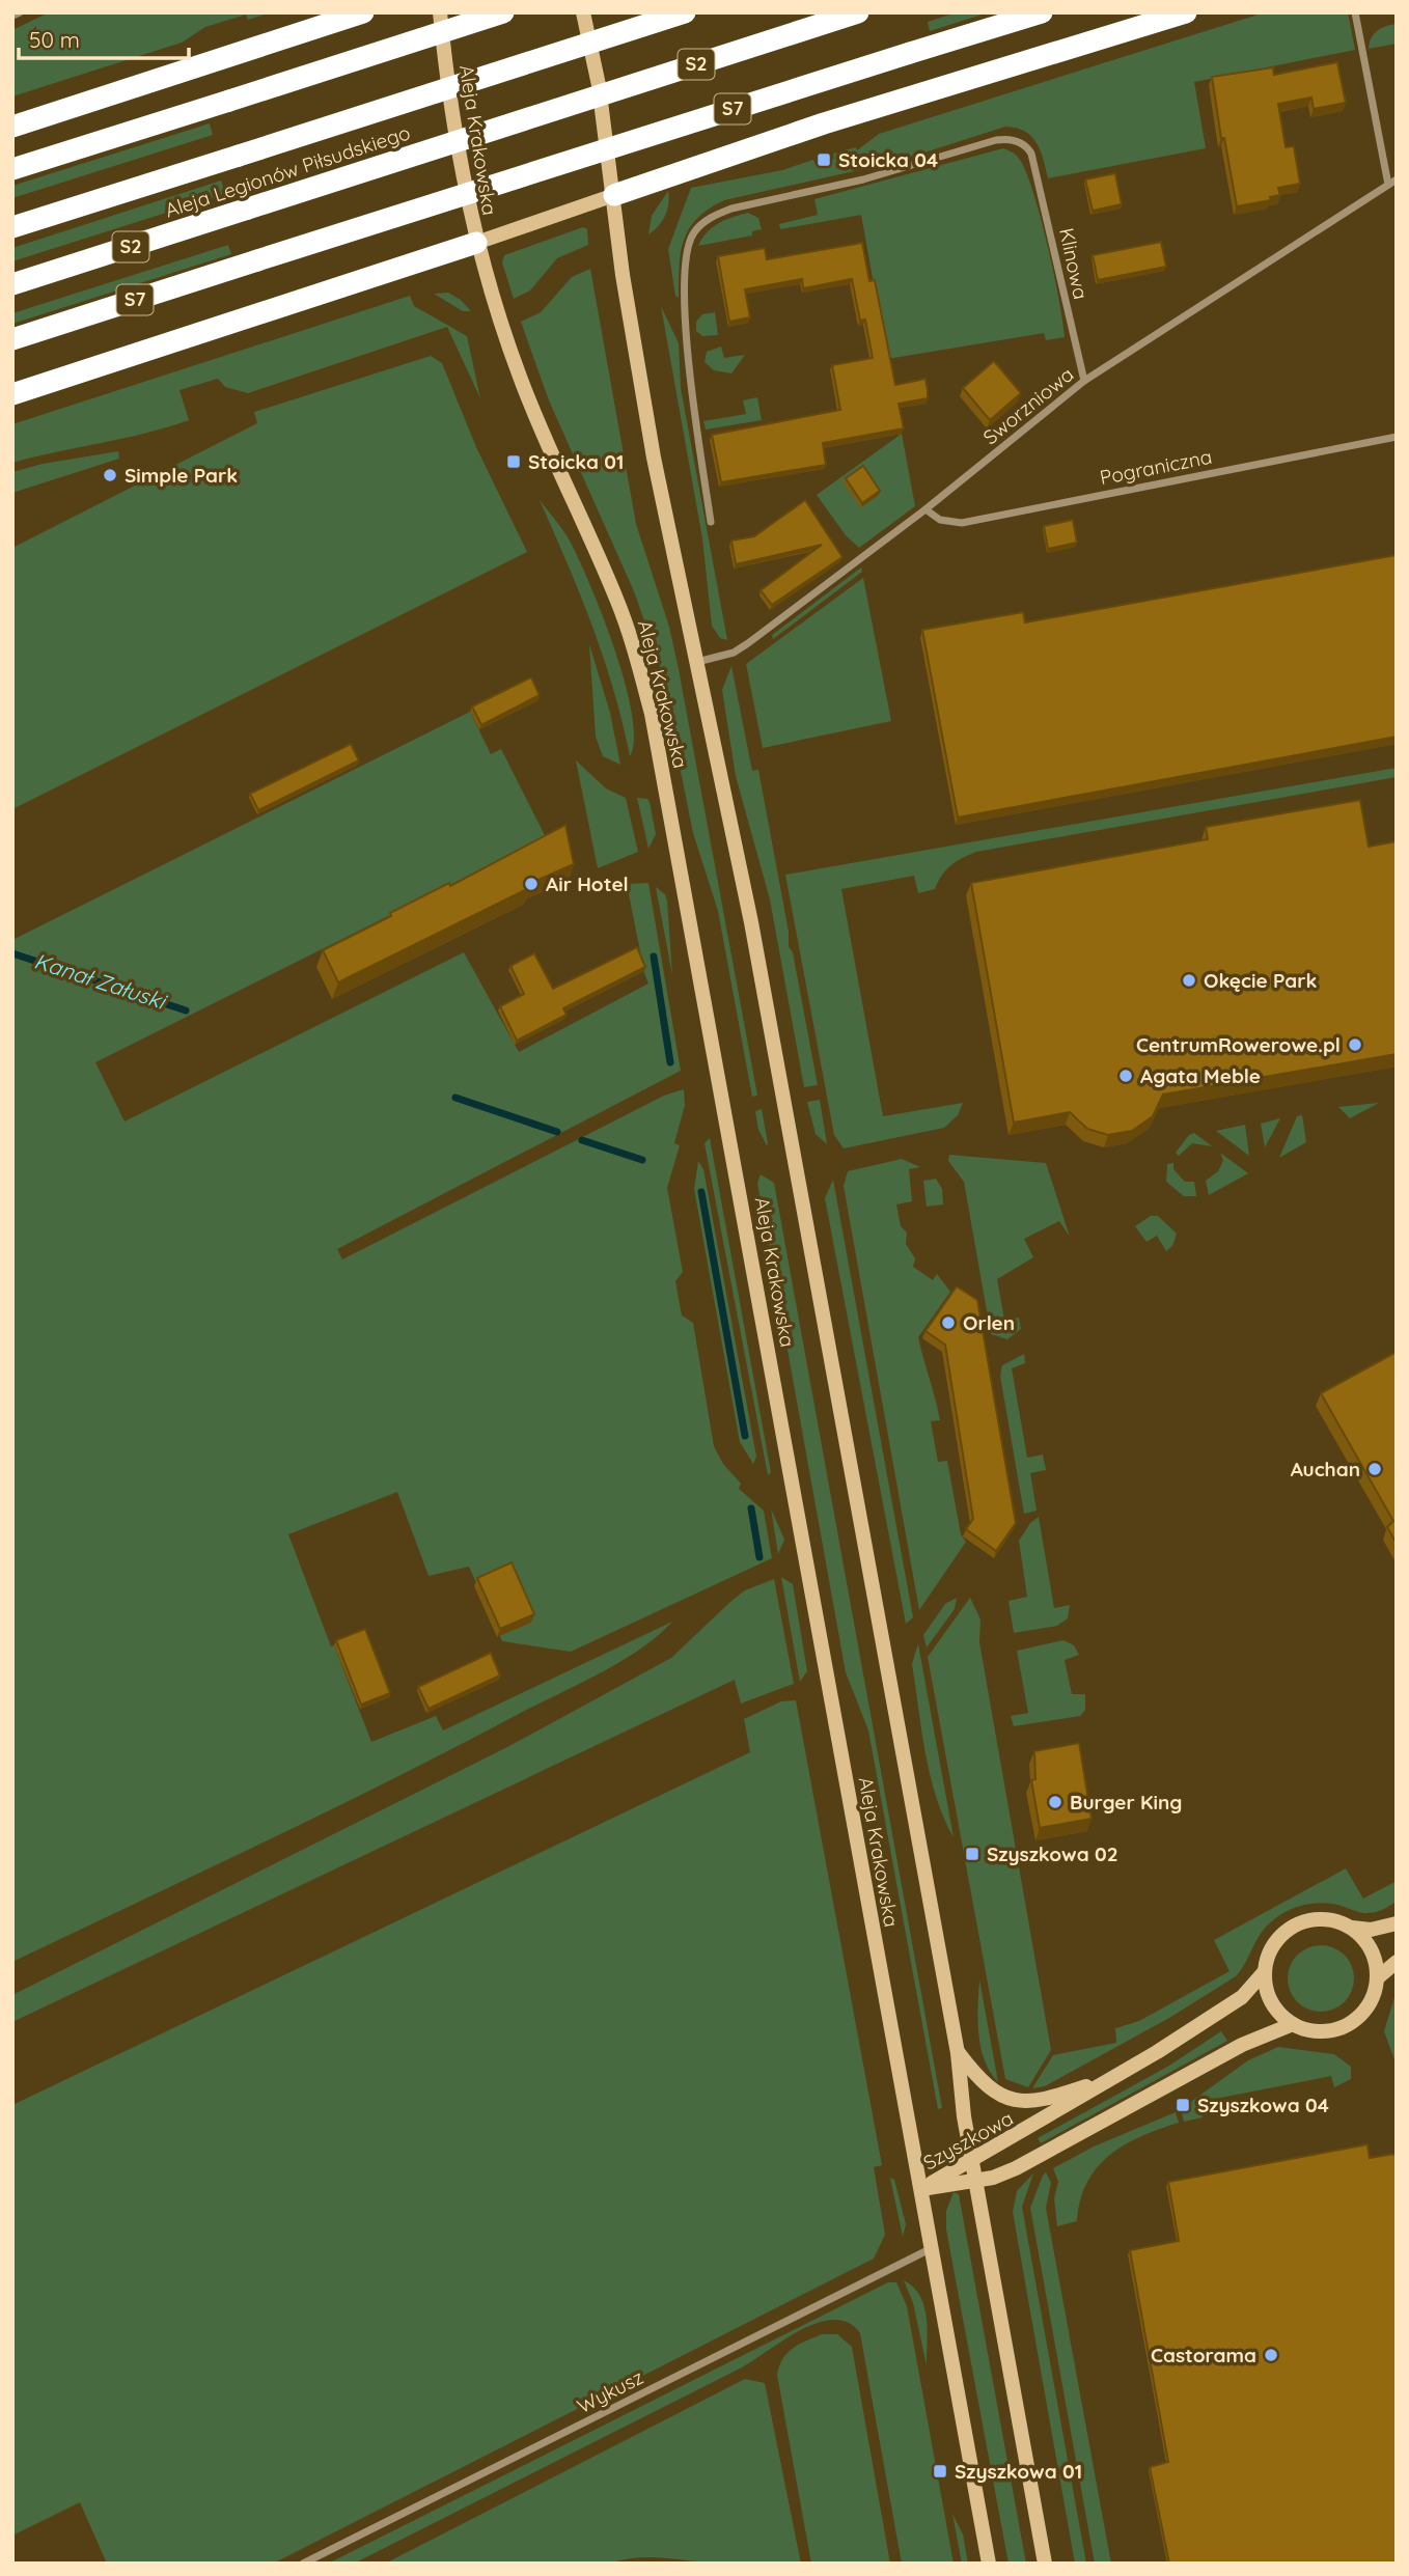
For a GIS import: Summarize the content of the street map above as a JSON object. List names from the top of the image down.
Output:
{
  "streets": {
    "highway": ["S2", "S7", "Aleja Legionów Piłsudskiego"],
    "main road": ["Aleja Krakowska", "Szyszkowa"],
    "street": [
      "Klinowa",
      "Sworzniowa",
      "Pograniczna",
      "Wykusz"
    ]
  },
  "crossings": [
    ["Aleja Krakowska", "Sworzniowa"],
    ["Aleja Krakowska", "Szyszkowa"],
    ["Aleja Krakowska", "Wykusz"],
    ["Klinowa", "Sworzniowa"],
    ["Sworzniowa", "Pograniczna"]
  ],
  "water": ["Kanał Załuski"],
  "places": {
    "transit": [
      "Stoicka 04",
      "Stoicka 01",
      "Szyszkowa 02",
      "Szyszkowa 04",
      "Szyszkowa 01"
    ],
    "other": [
      "Simple Park",
      "Air Hotel",
      "Okęcie Park",
      "CentrumRowerowe.pl",
      "Agata Meble",
      "Orlen",
      "Auchan",
      "Burger King",
      "Castorama"
    ]
  },
  "scale_bar": "50 m"
}
